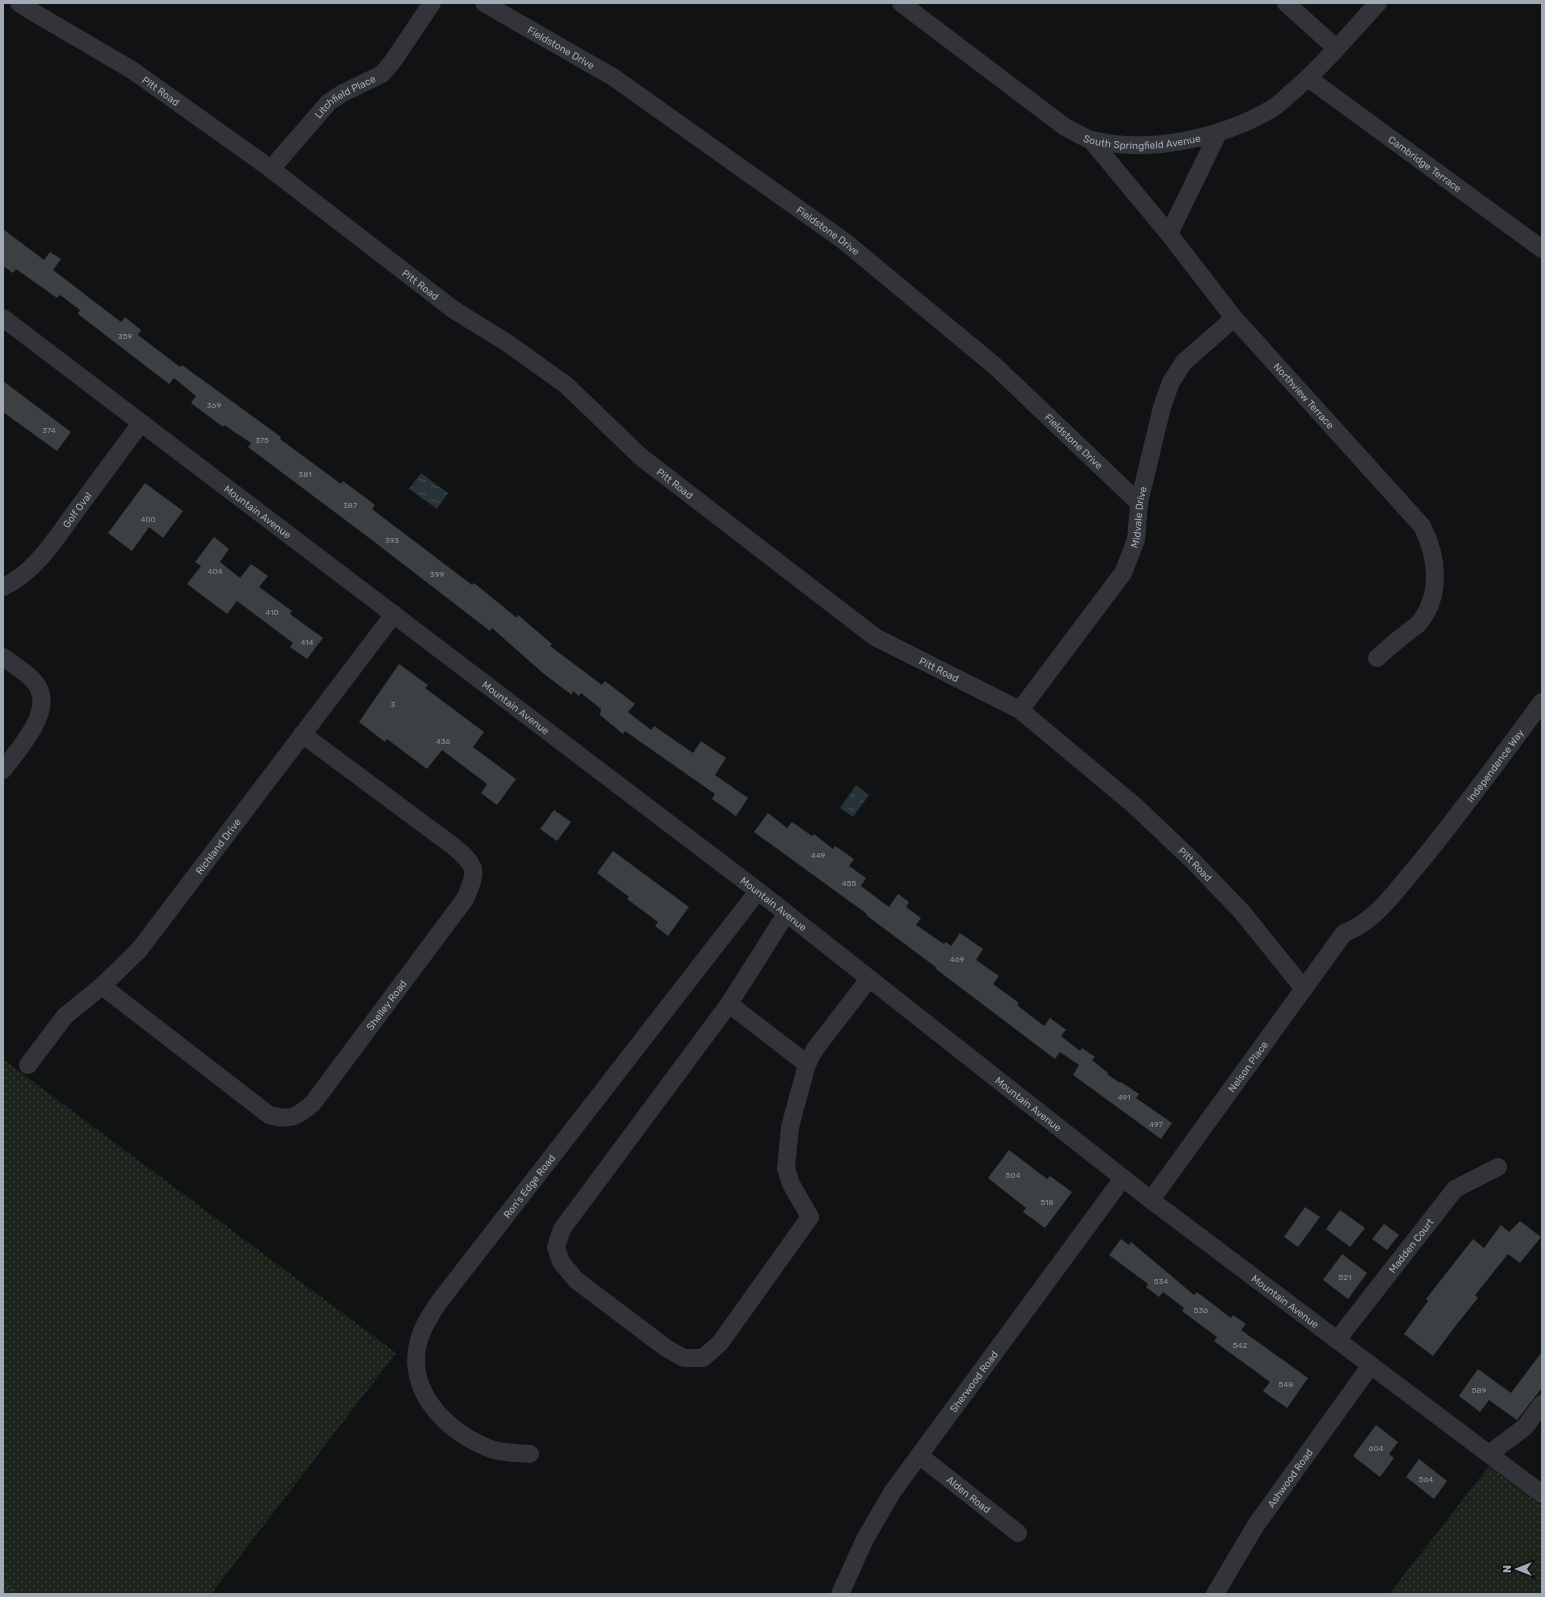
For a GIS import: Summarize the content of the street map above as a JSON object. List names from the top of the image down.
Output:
{
  "streets": {
    "street": [
      "Fieldstone Drive",
      "Pitt Road",
      "Litchfield Place",
      "South Springfield Avenue",
      "Cambridge Terrace",
      "Northview Terrace",
      "Golf Oval",
      "Mountain Avenue",
      "Midvale Drive",
      "Independence Way",
      "Richland Drive",
      "Shelley Road",
      "Nelson Place",
      "Ron's Edge Road",
      "Madden Court",
      "Sherwood Road",
      "Ashwood Road",
      "Alden Road"
    ]
  },
  "crossings": [
    ["Fieldstone Drive", "Midvale Drive"],
    ["Pitt Road", "Litchfield Place"],
    ["Pitt Road", "Midvale Drive"],
    ["Pitt Road", "Nelson Place"],
    ["South Springfield Avenue", "Cambridge Terrace"],
    ["South Springfield Avenue", "Northview Terrace"],
    ["Northview Terrace", "Midvale Drive"],
    ["Golf Oval", "Mountain Avenue"],
    ["Mountain Avenue", "Richland Drive"],
    ["Mountain Avenue", "Nelson Place"],
    ["Mountain Avenue", "Ron's Edge Road"],
    ["Mountain Avenue", "Madden Court"],
    ["Mountain Avenue", "Sherwood Road"],
    ["Mountain Avenue", "Ashwood Road"],
    ["Independence Way", "Nelson Place"],
    ["Richland Drive", "Shelley Road"],
    ["Sherwood Road", "Alden Road"]
  ],
  "house_numbers": [
    "359",
    "369",
    "374",
    "375",
    "381",
    "387",
    "400",
    "393",
    "404",
    "399",
    "410",
    "414",
    "3",
    "436",
    "449",
    "455",
    "469",
    "491",
    "497",
    "504",
    "518",
    "521",
    "534",
    "536",
    "542",
    "548",
    "589",
    "604",
    "564"
  ],
  "north": "left"
}
